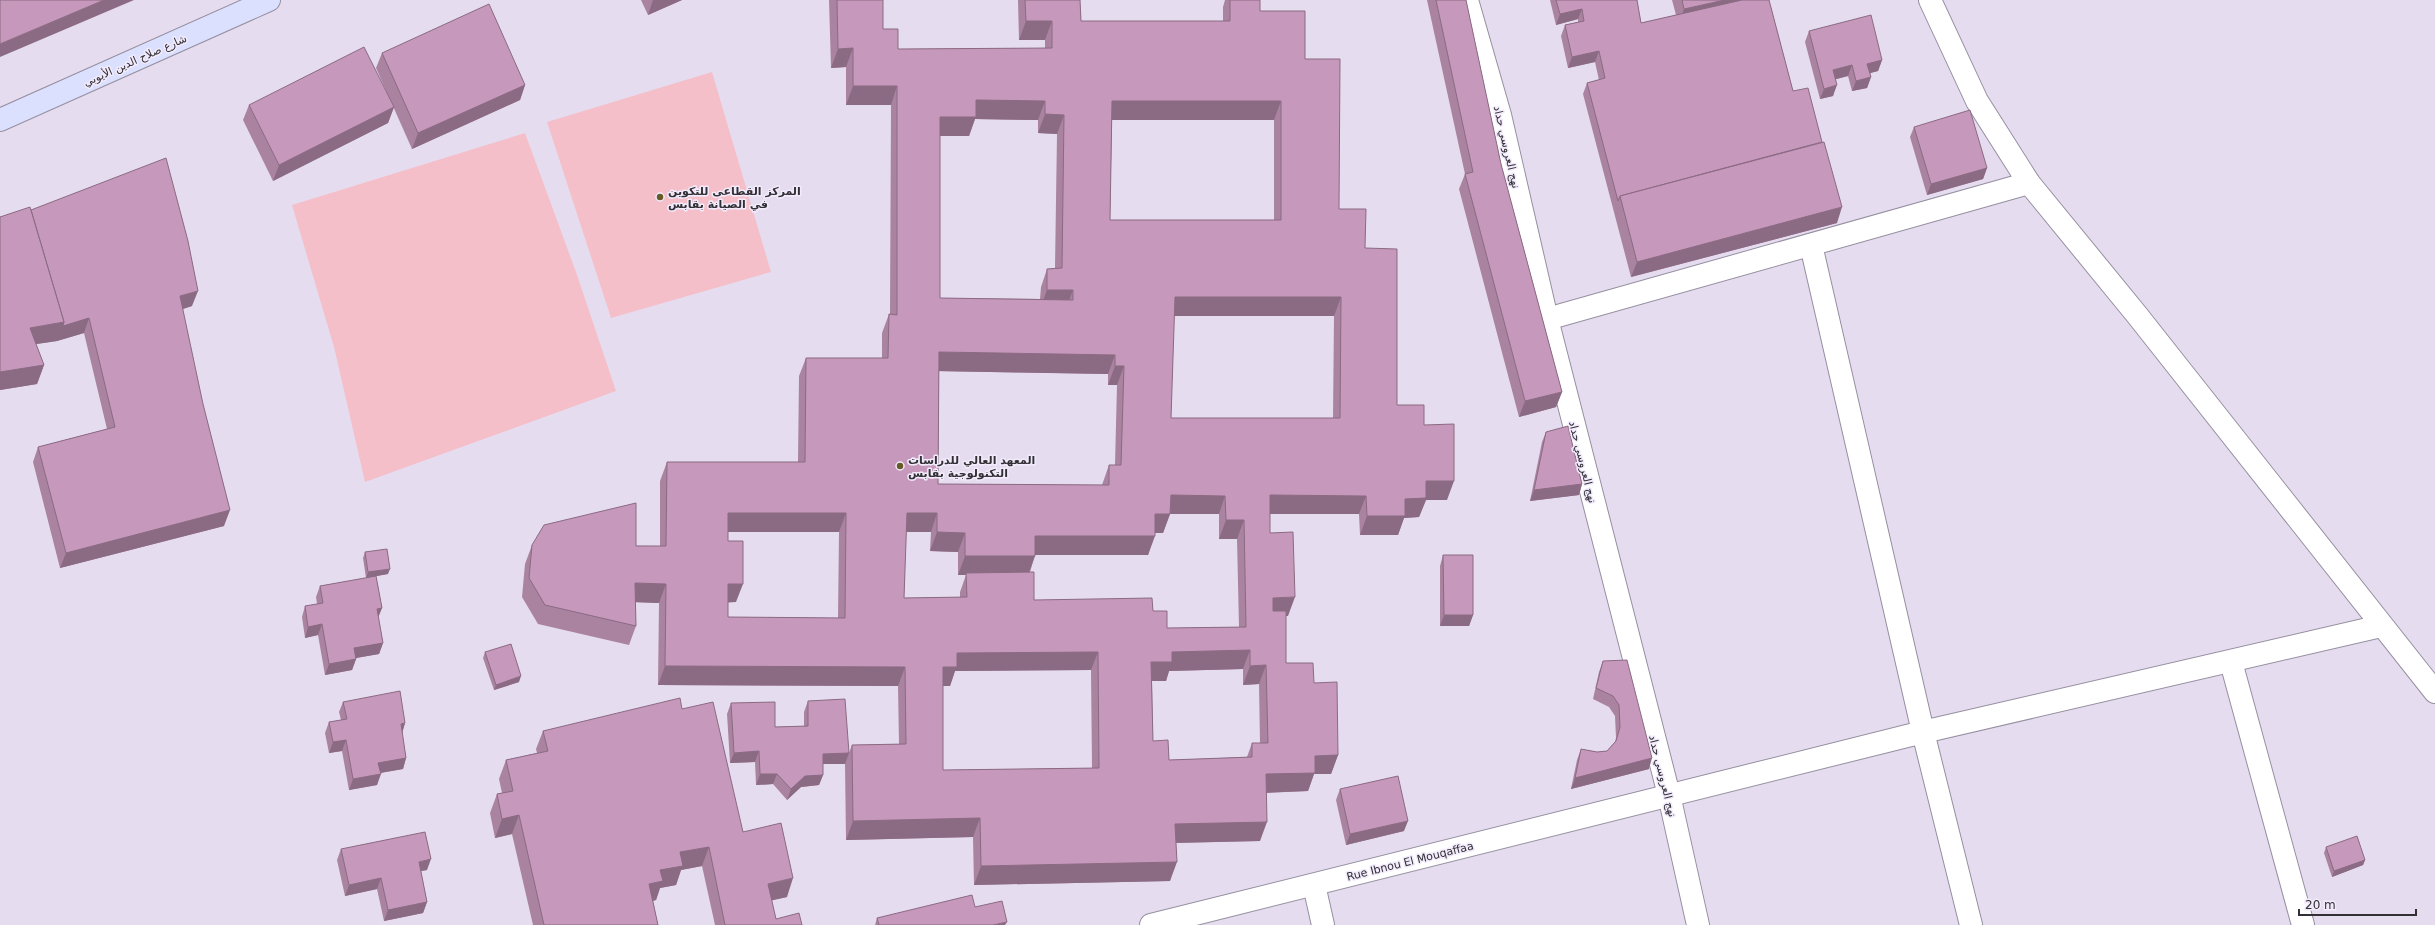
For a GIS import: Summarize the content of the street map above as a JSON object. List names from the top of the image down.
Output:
{
  "streets": {
    "main road": ["شارع صلاح الدين الأيوبي"],
    "street": ["نهج العروسي حداد", "Rue Ibnou El Mouqaffaa"]
  },
  "crossings": [
    ["نهج العروسي حداد", "Rue Ibnou El Mouqaffaa"]
  ],
  "places": ["المركز القطاعى للتكوين في الصيانة بقابس", "المعهد العالي للدراسات التكنولوجية بقابس"],
  "scale_bar": "20 m"
}
